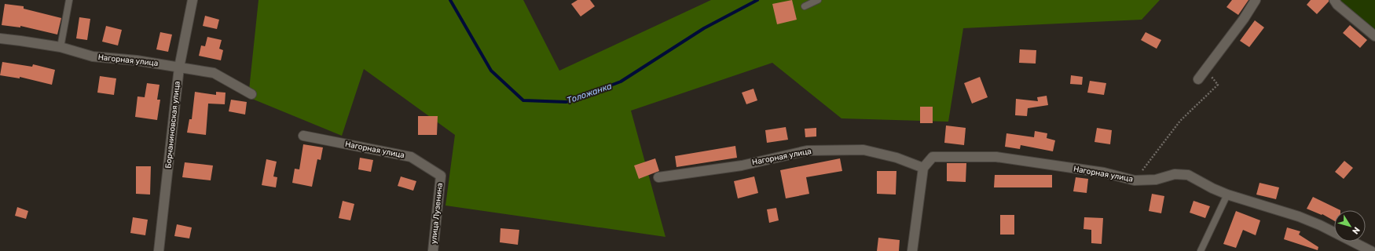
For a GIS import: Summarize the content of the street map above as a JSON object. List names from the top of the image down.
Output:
{
  "streets": {
    "street": ["Нагорная улица", "Борчаниновская улица", "улица Лузенина"]
  },
  "crossings": [
    ["Нагорная улица", "Борчаниновская улица"],
    ["Нагорная улица", "улица Лузенина"]
  ],
  "water": ["Толожанка"],
  "north": "bottom right"
}
